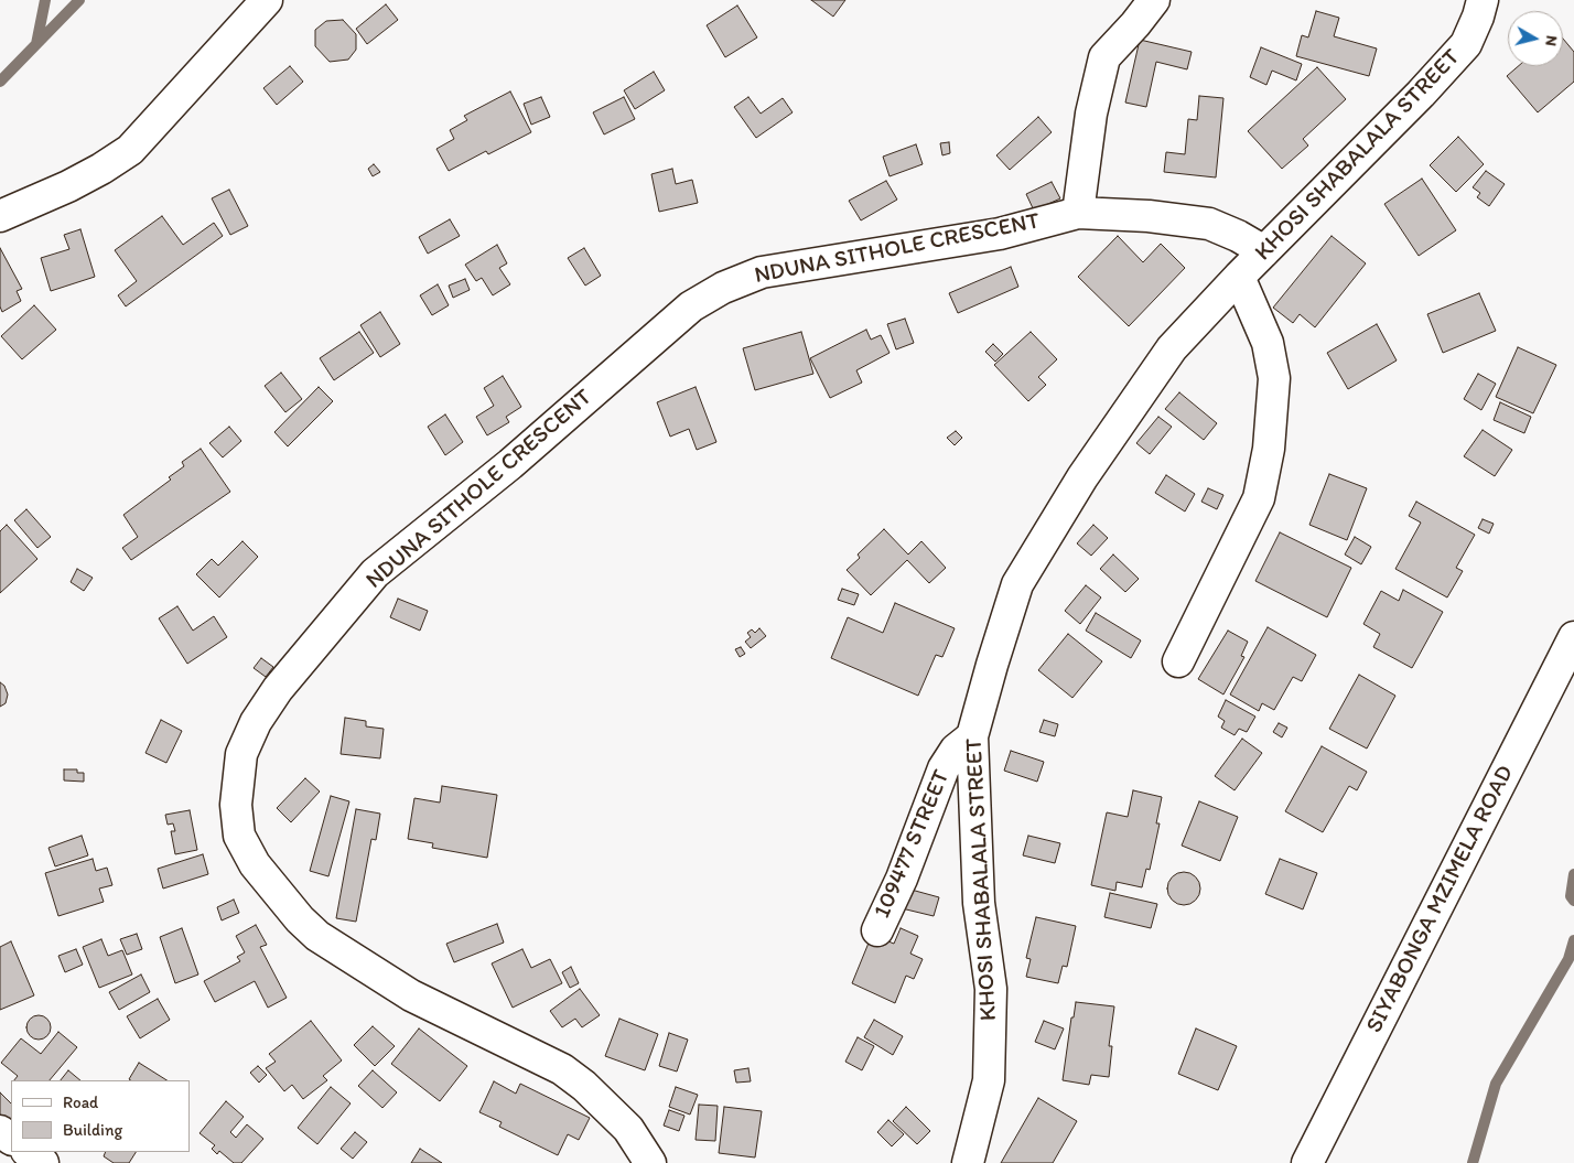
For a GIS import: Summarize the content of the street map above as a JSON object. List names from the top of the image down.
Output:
{
  "streets": {
    "street": [
      "KHOSI SHABALALA STREET",
      "NDUNA SITHOLE CRESCENT",
      "109477 STREET",
      "SIYABONGA MZIMELA ROAD"
    ]
  },
  "crossings": [
    ["KHOSI SHABALALA STREET", "NDUNA SITHOLE CRESCENT"],
    ["KHOSI SHABALALA STREET", "109477 STREET"]
  ],
  "legend": ["Road", "Building"],
  "north": "right"
}
